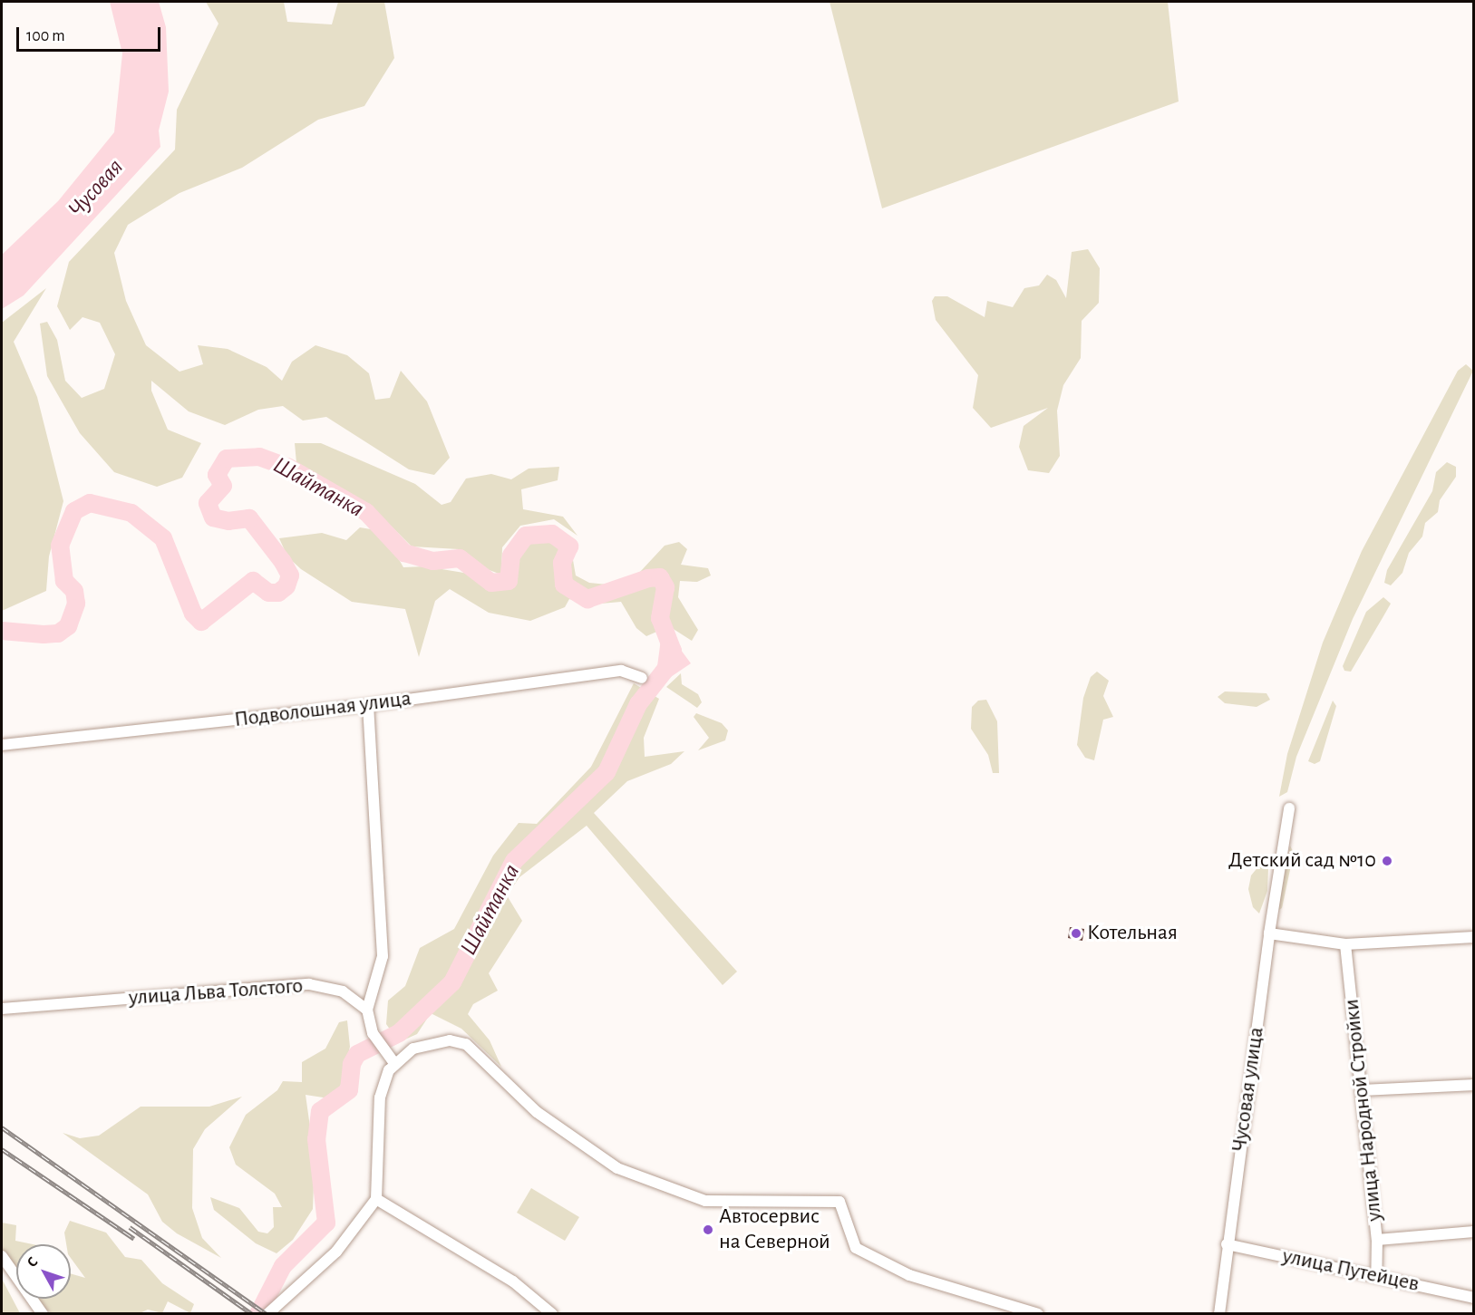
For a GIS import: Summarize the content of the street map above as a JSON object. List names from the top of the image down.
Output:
{
  "streets": {
    "street": [
      "Подволошная улица",
      "улица Льва Толстого",
      "Чусовая улица",
      "улица Народной Стройки",
      "улица Путейцев"
    ]
  },
  "crossings": [
    ["Чусовая улица", "улица Путейцев"],
    ["улица Народной Стройки", "улица Путейцев"]
  ],
  "water": ["Чусовая", "Шайтанка"],
  "places": ["Детский сад №10", "Котельная", "Автосервис на Северной"],
  "scale_bar": "100 m",
  "north": "top left"
}
